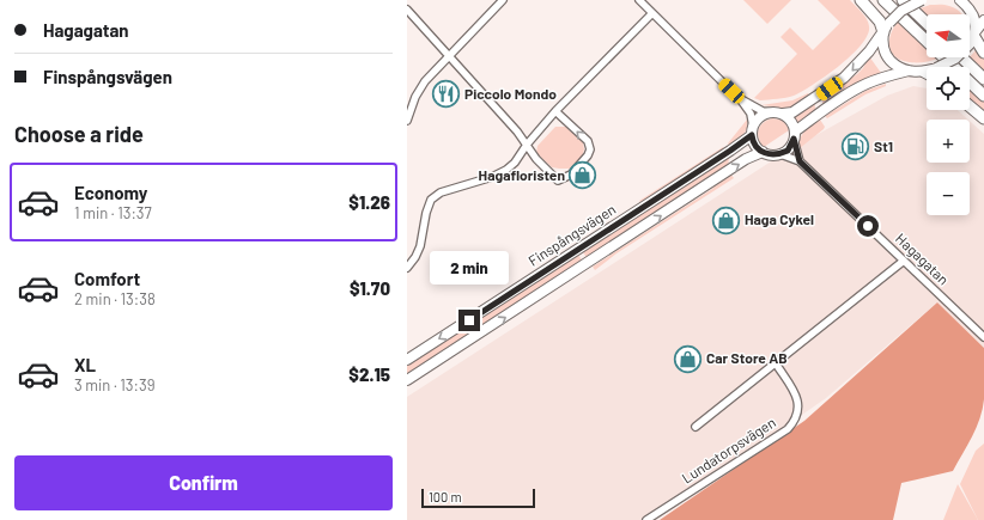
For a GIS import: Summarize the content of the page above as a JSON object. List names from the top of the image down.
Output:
{
  "streets": {
    "main road": ["Finspångsvägen"],
    "street": ["Hagagatan", "Lundatorpsvägen"]
  },
  "crossings": [
    ["Finspångsvägen", "Hagagatan"]
  ],
  "places": {
    "restaurant": ["Piccolo Mondo"],
    "fuel station": ["St1"],
    "shop": ["Hagafloristen", "Haga Cykel", "Car Store AB"]
  },
  "scale_bar": "100 m",
  "north": "left",
  "page": {
    "banner": ["Hagagatan", "Finspångsvägen"],
    "map_buttons": ["+", "−"],
    "heading": "Choose a ride",
    "list": [
      {
        "name": "Economy",
        "note": "1 min · 13:37",
        "value": "$1.26"
      },
      {
        "name": "Comfort",
        "note": "2 min · 13:38",
        "value": "$1.70"
      },
      {
        "name": "XL",
        "note": "3 min · 13:39",
        "value": "$2.15"
      }
    ],
    "bubble": "2 min",
    "buttons": "Confirm",
    "scale": "100 m"
  }
}
